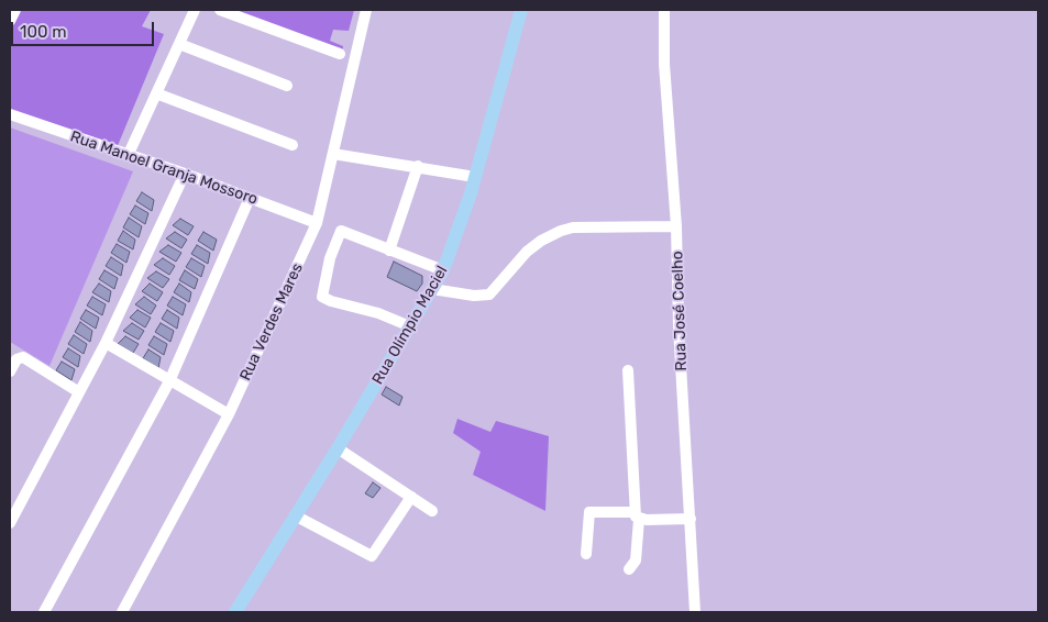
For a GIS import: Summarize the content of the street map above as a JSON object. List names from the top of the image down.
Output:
{
  "streets": {
    "main road": ["Rua Olímpio Maciel"],
    "street": ["Rua Manoel Granja Mossoro", "Rua José Coelho", "Rua Verdes Mares"]
  },
  "crossings": [
    ["Rua Manoel Granja Mossoro", "Rua Verdes Mares"]
  ],
  "scale_bar": "100 m"
}
